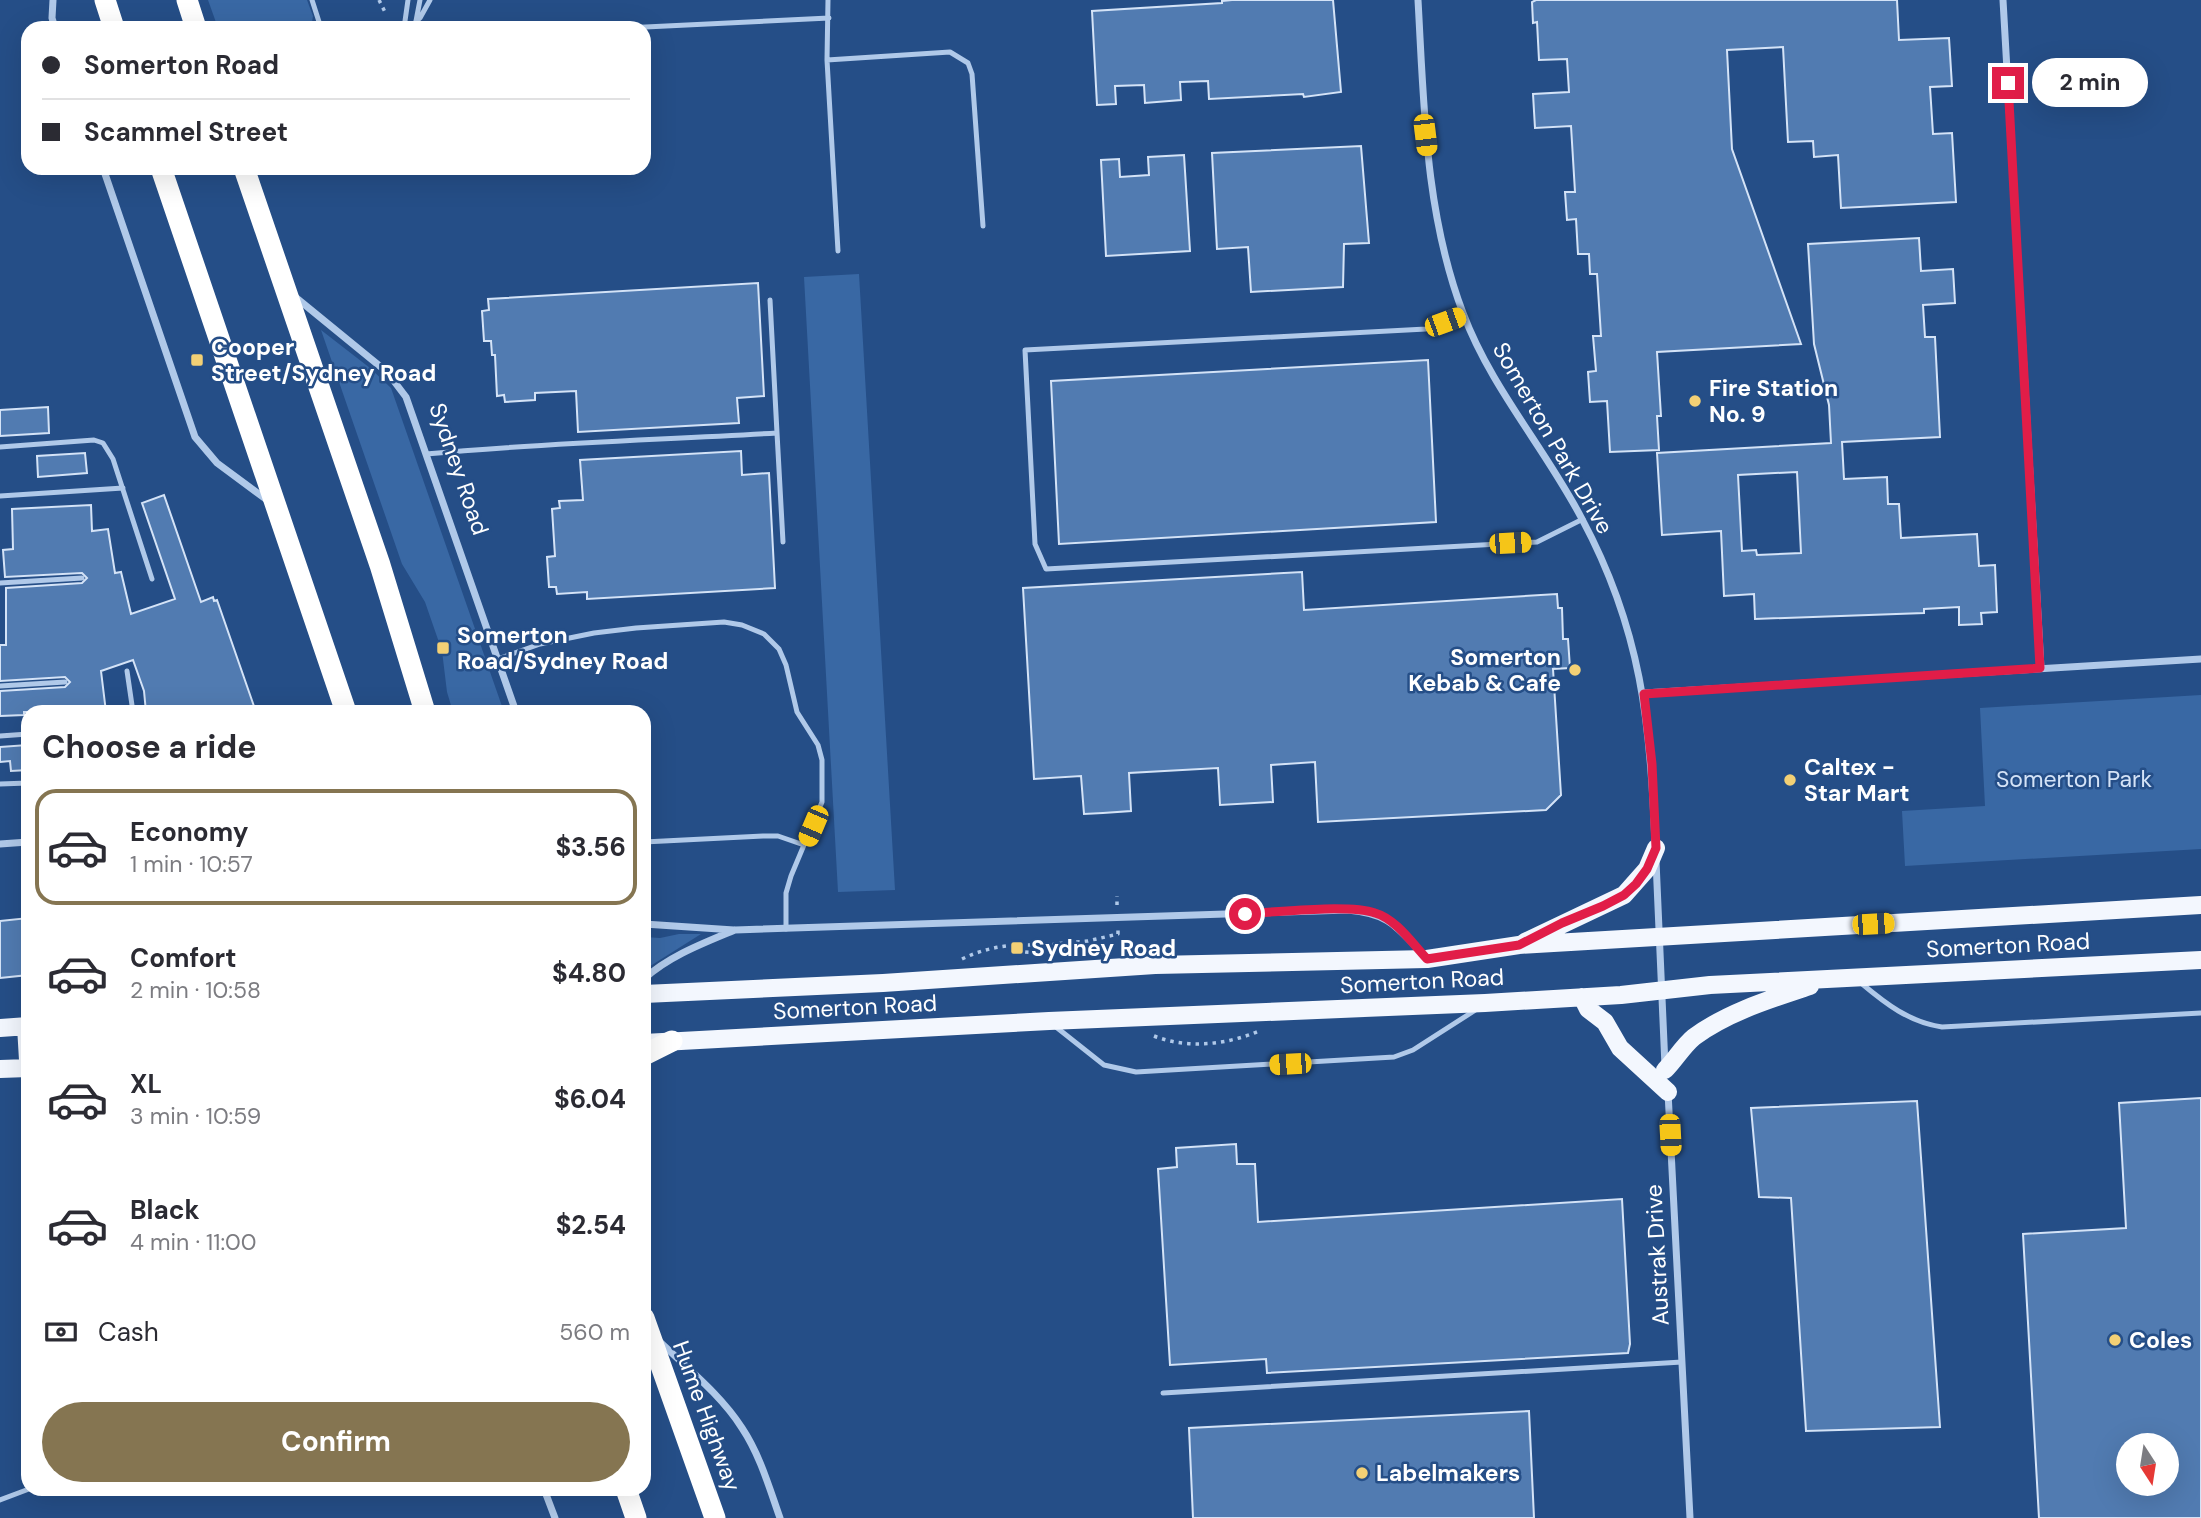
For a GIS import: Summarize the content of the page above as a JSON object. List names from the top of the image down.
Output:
{
  "streets": {
    "highway": ["Hume Highway"],
    "main road": ["Somerton Road"],
    "street": ["Somerton Park Drive", "Sydney Road", "Austrak Drive"]
  },
  "crossings": [
    ["Somerton Park Drive", "Somerton Road"],
    ["Somerton Park Drive", "Austrak Drive"],
    ["Somerton Road", "Austrak Drive"]
  ],
  "parks": ["Somerton Park"],
  "places": {
    "transit": ["Cooper Street/Sydney Road", "Somerton Road/Sydney Road", "Sydney Road"],
    "other": [
      "Fire Station No. 9",
      "Somerton Kebab & Cafe",
      "Caltex - Star Mart",
      "Coles",
      "Labelmakers"
    ]
  },
  "north": "bottom",
  "page": {
    "banner": ["Somerton Road", "Scammel Street"],
    "bubble": "2 min",
    "heading": "Choose a ride",
    "list": [
      {
        "name": "Economy",
        "note": "1 min · 10:57",
        "value": "$3.56"
      },
      {
        "name": "Comfort",
        "note": "2 min · 10:58",
        "value": "$4.80"
      },
      {
        "name": "XL",
        "note": "3 min · 10:59",
        "value": "$6.04"
      },
      {
        "name": "Black",
        "note": "4 min · 11:00",
        "value": "$2.54"
      }
    ],
    "pay": ["Cash", "560 m"],
    "buttons": "Confirm"
  }
}
